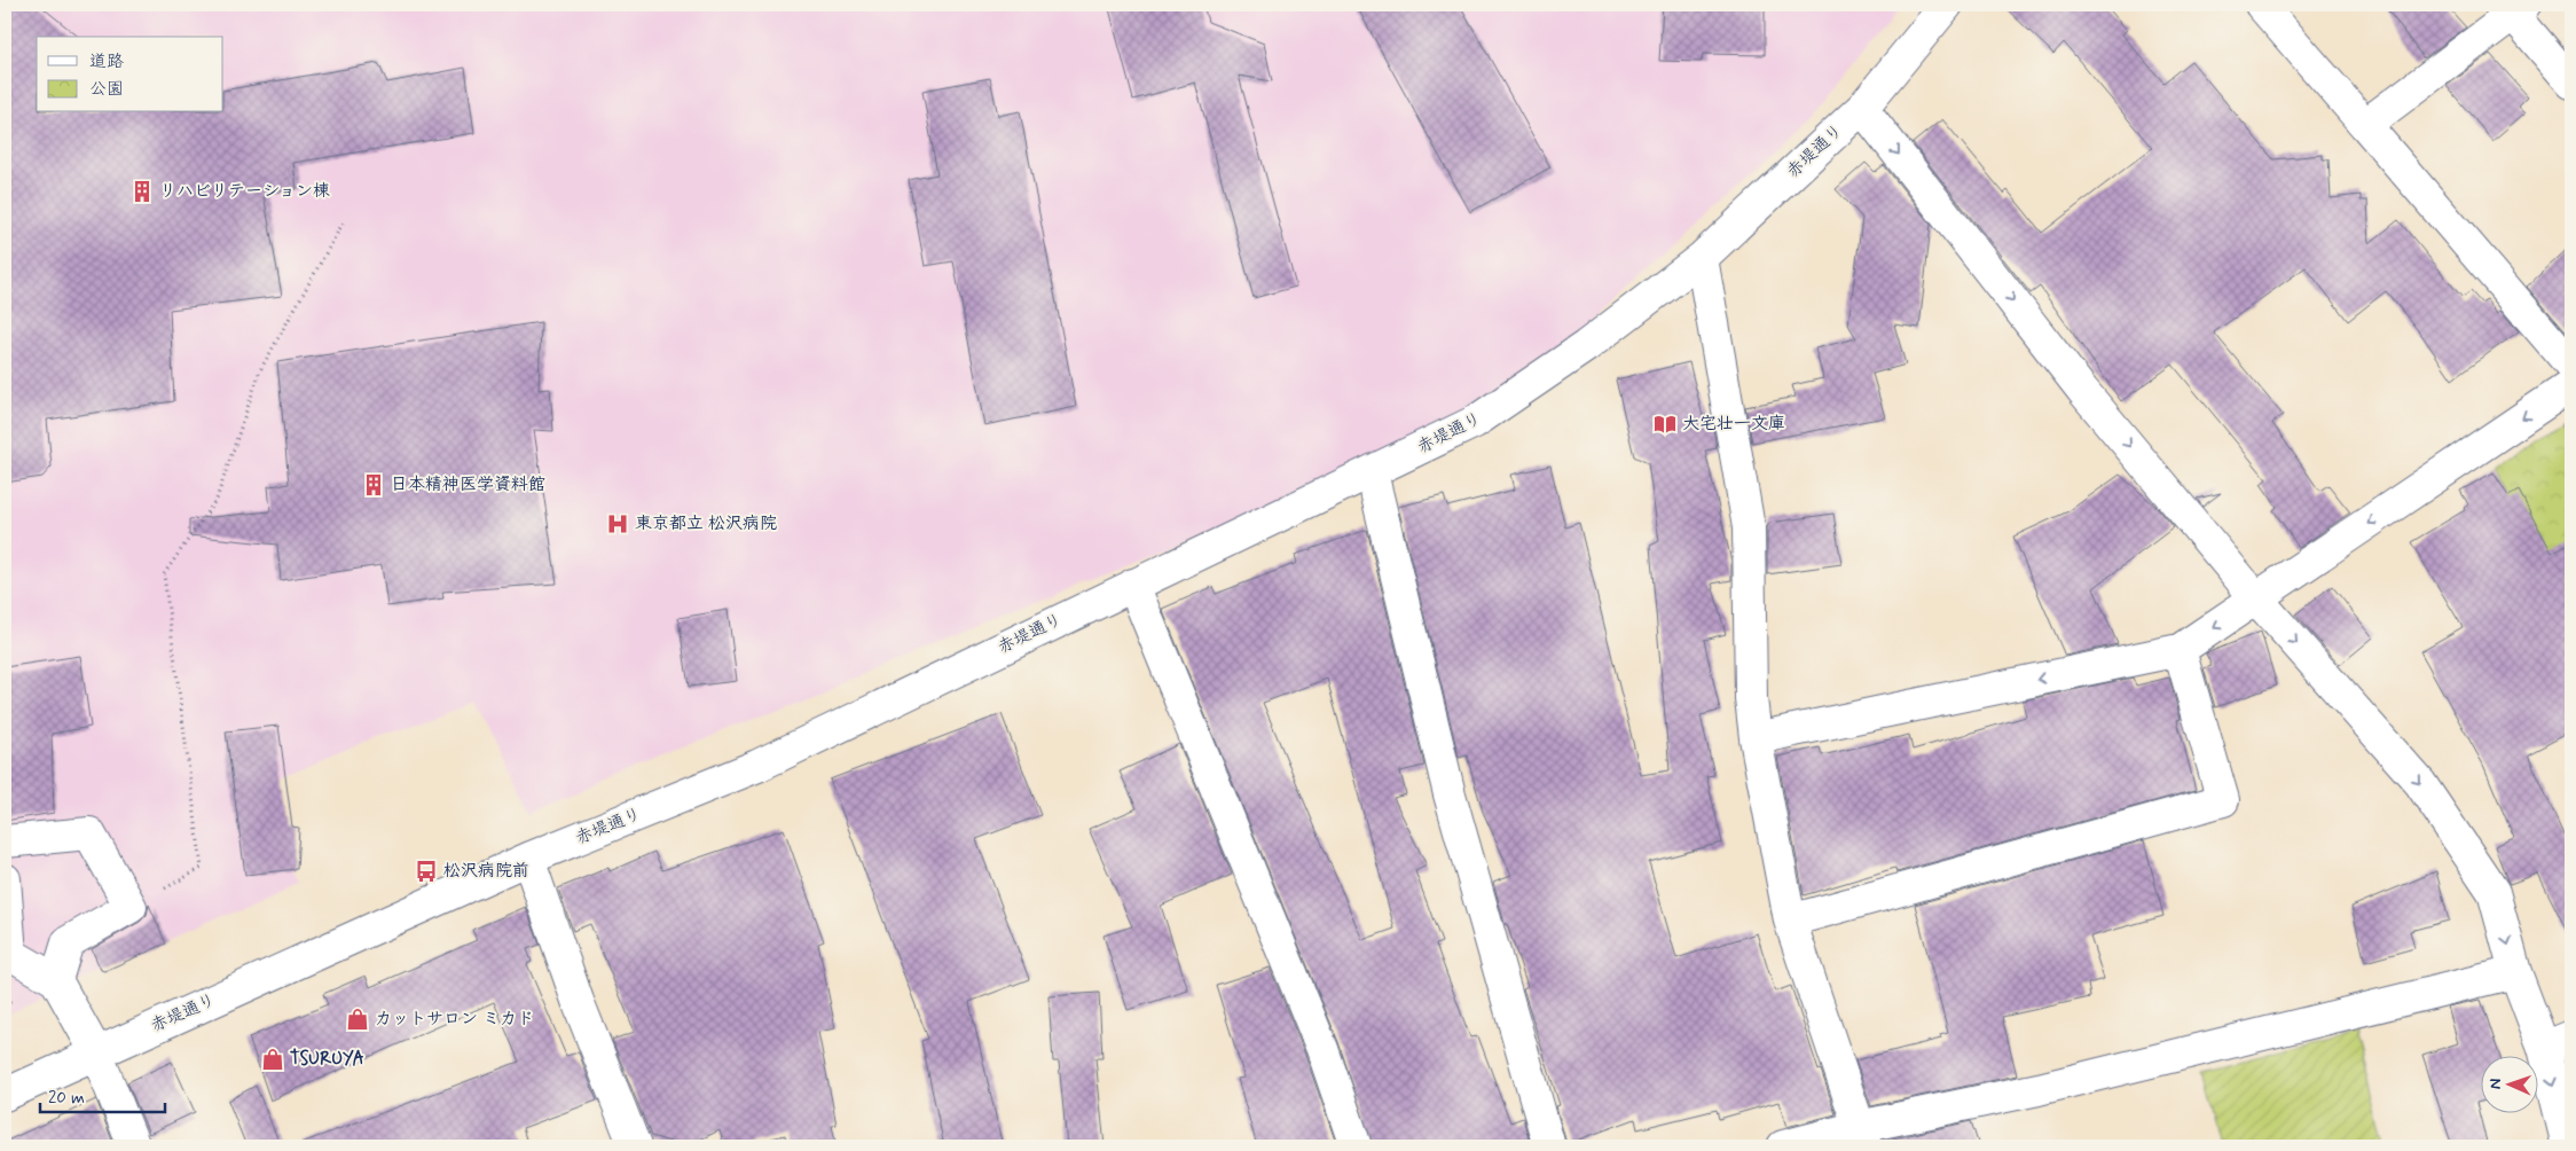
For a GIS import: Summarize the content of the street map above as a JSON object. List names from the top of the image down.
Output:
{
  "streets": {
    "street": ["赤堤通り"]
  },
  "places": {
    "building": ["リハビリテーション棟", "日本精神医学資料館"],
    "library": ["大宅壮一文庫"],
    "hospital": ["東京都立 松沢病院"],
    "bus stop": ["松沢病院前"],
    "shop": ["カットサロン ミカド", "TSURUYA"]
  },
  "legend": ["道路", "公園"],
  "scale_bar": "20 m",
  "north": "left"
}
